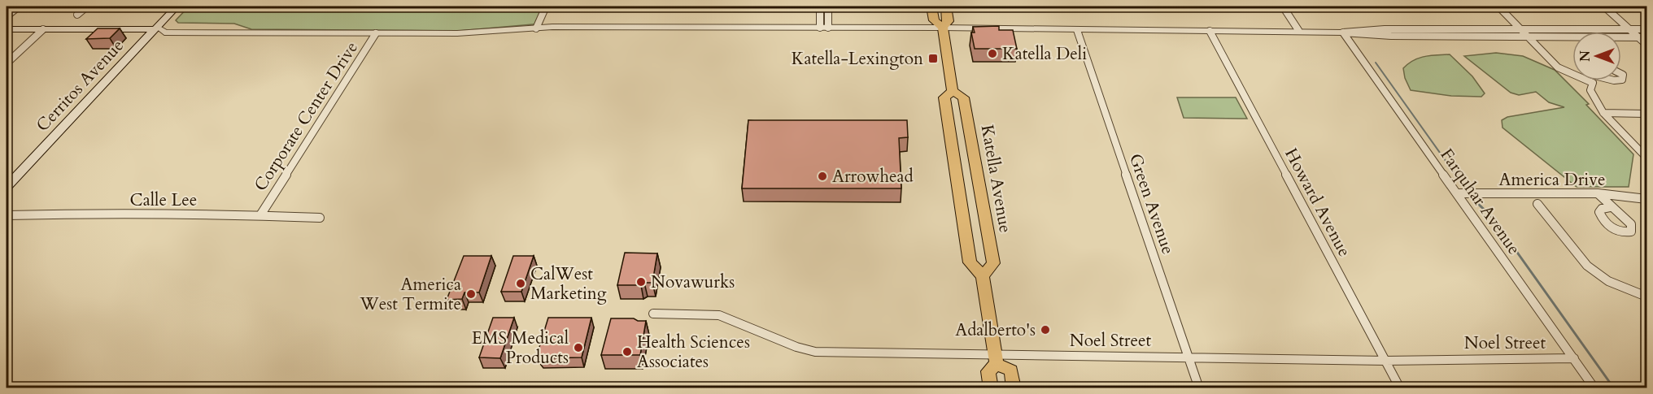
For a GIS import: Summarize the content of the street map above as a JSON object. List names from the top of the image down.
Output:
{
  "streets": {
    "main road": ["Cerritos Avenue", "Katella Avenue"],
    "street": [
      "Corporate Center Drive",
      "America Drive",
      "Calle Lee",
      "Farquhar Avenue",
      "Howard Avenue",
      "Green Avenue",
      "Noel Street"
    ]
  },
  "crossings": [
    ["Corporate Center Drive", "Calle Lee"],
    ["Katella Avenue", "Noel Street"],
    ["America Drive", "Farquhar Avenue"],
    ["Farquhar Avenue", "Noel Street"],
    ["Howard Avenue", "Noel Street"],
    ["Green Avenue", "Noel Street"]
  ],
  "places": {
    "other": [
      "Katella Deli",
      "Arrowhead",
      "Novawurks",
      "CalWest Marketing",
      "America West Termite",
      "Adalberto's",
      "EMS Medical Products",
      "Health Sciences Associates"
    ],
    "transit": ["Katella-Lexington"]
  },
  "north": "left"
}
